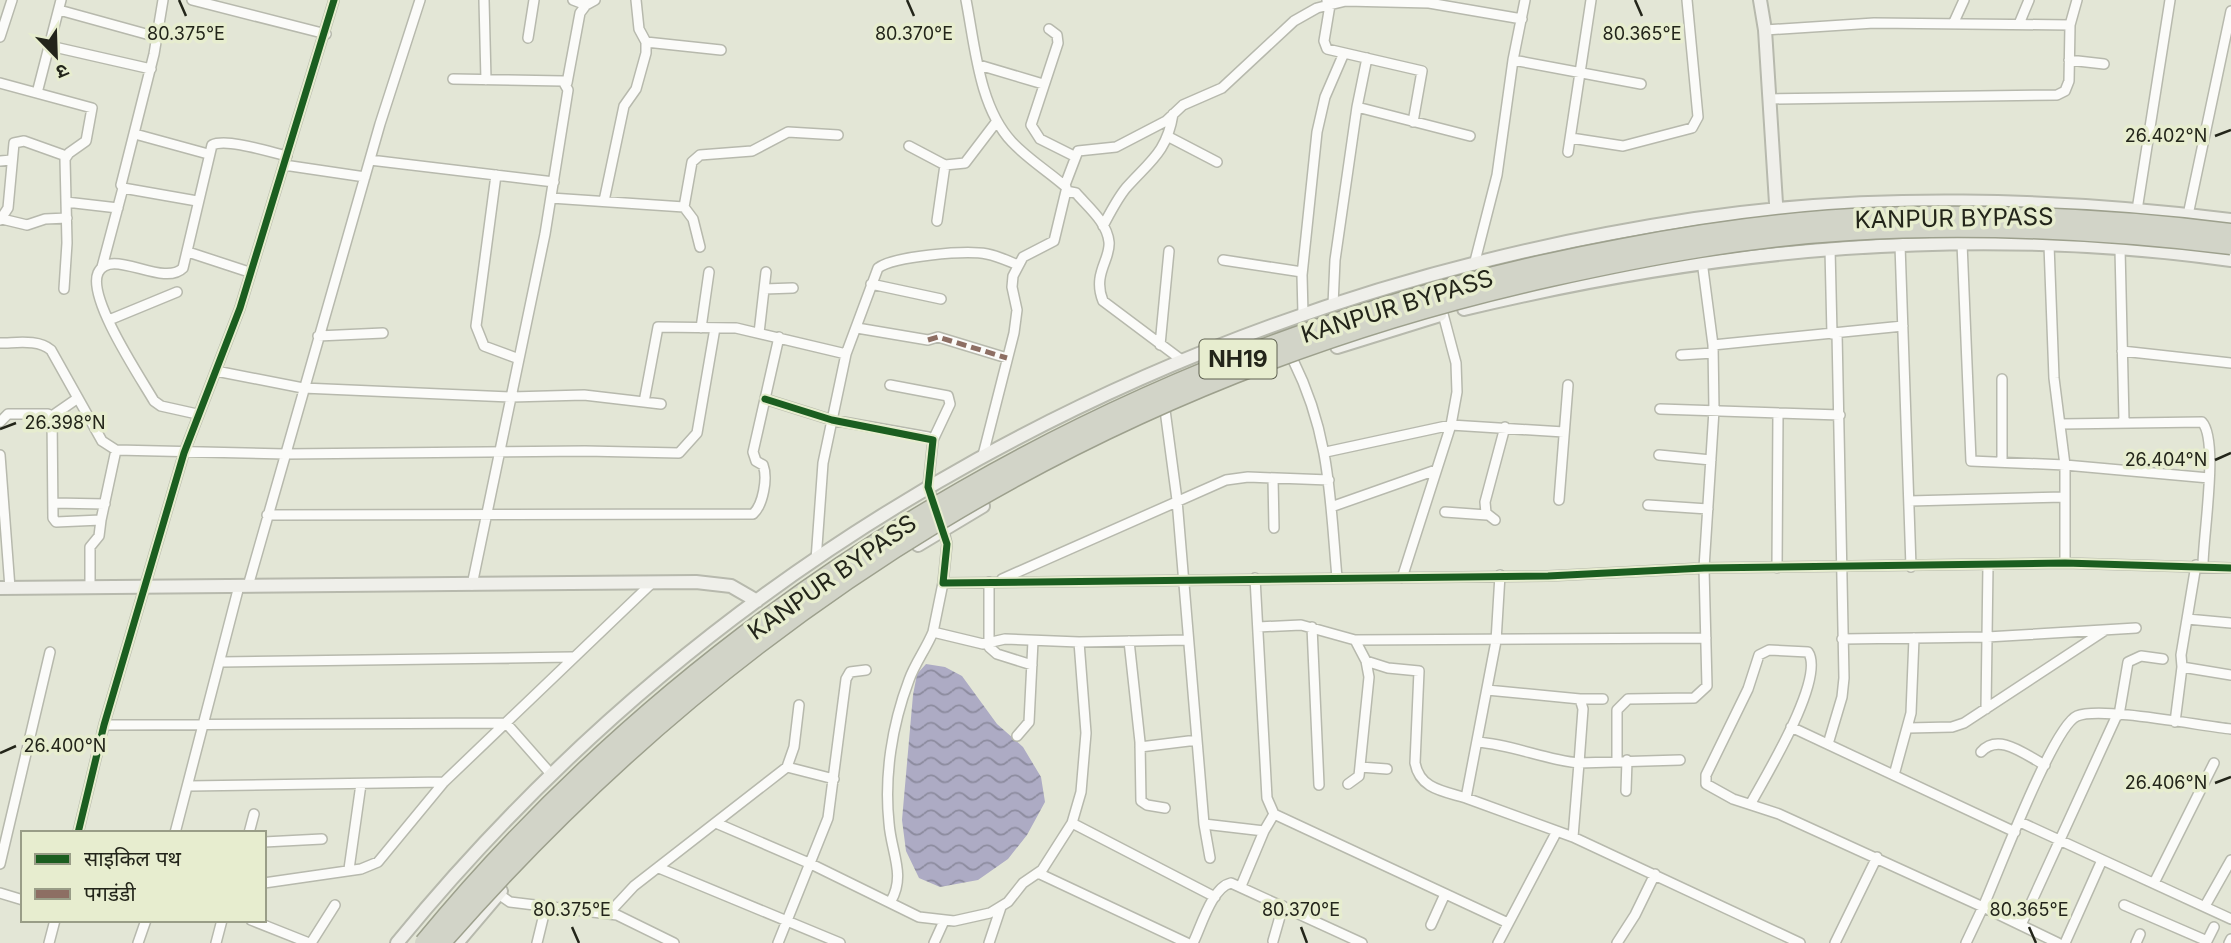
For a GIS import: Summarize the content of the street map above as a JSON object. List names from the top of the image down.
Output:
{
  "streets": {
    "highway": ["KANPUR BYPASS", "NH19"]
  },
  "legend": ["साइकिल पथ", "पगडंडी"],
  "north": "bottom right",
  "coordinates": [
    "80.375°E",
    "80.370°E",
    "80.365°E",
    "26.402°N",
    "26.398°N",
    "26.404°N",
    "26.400°N",
    "26.406°N"
  ]
}
